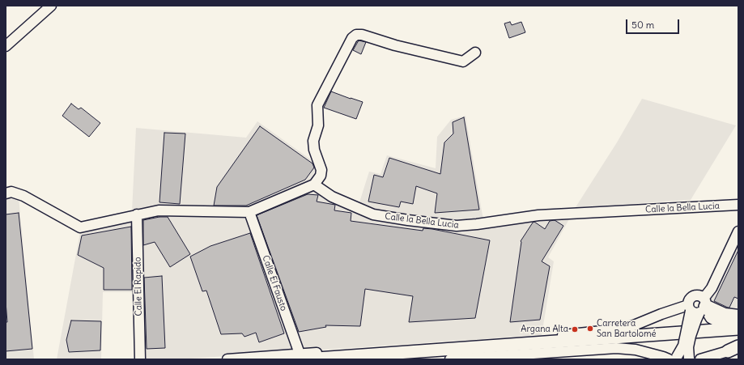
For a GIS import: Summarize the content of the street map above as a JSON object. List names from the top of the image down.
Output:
{
  "streets": {
    "street": ["Calle la Bella Lucia", "Calle El Fausto", "Calle El Rapido"]
  },
  "places": ["Carretera San Bartolomé", "Argana Alta"],
  "scale_bar": "50 m"
}
